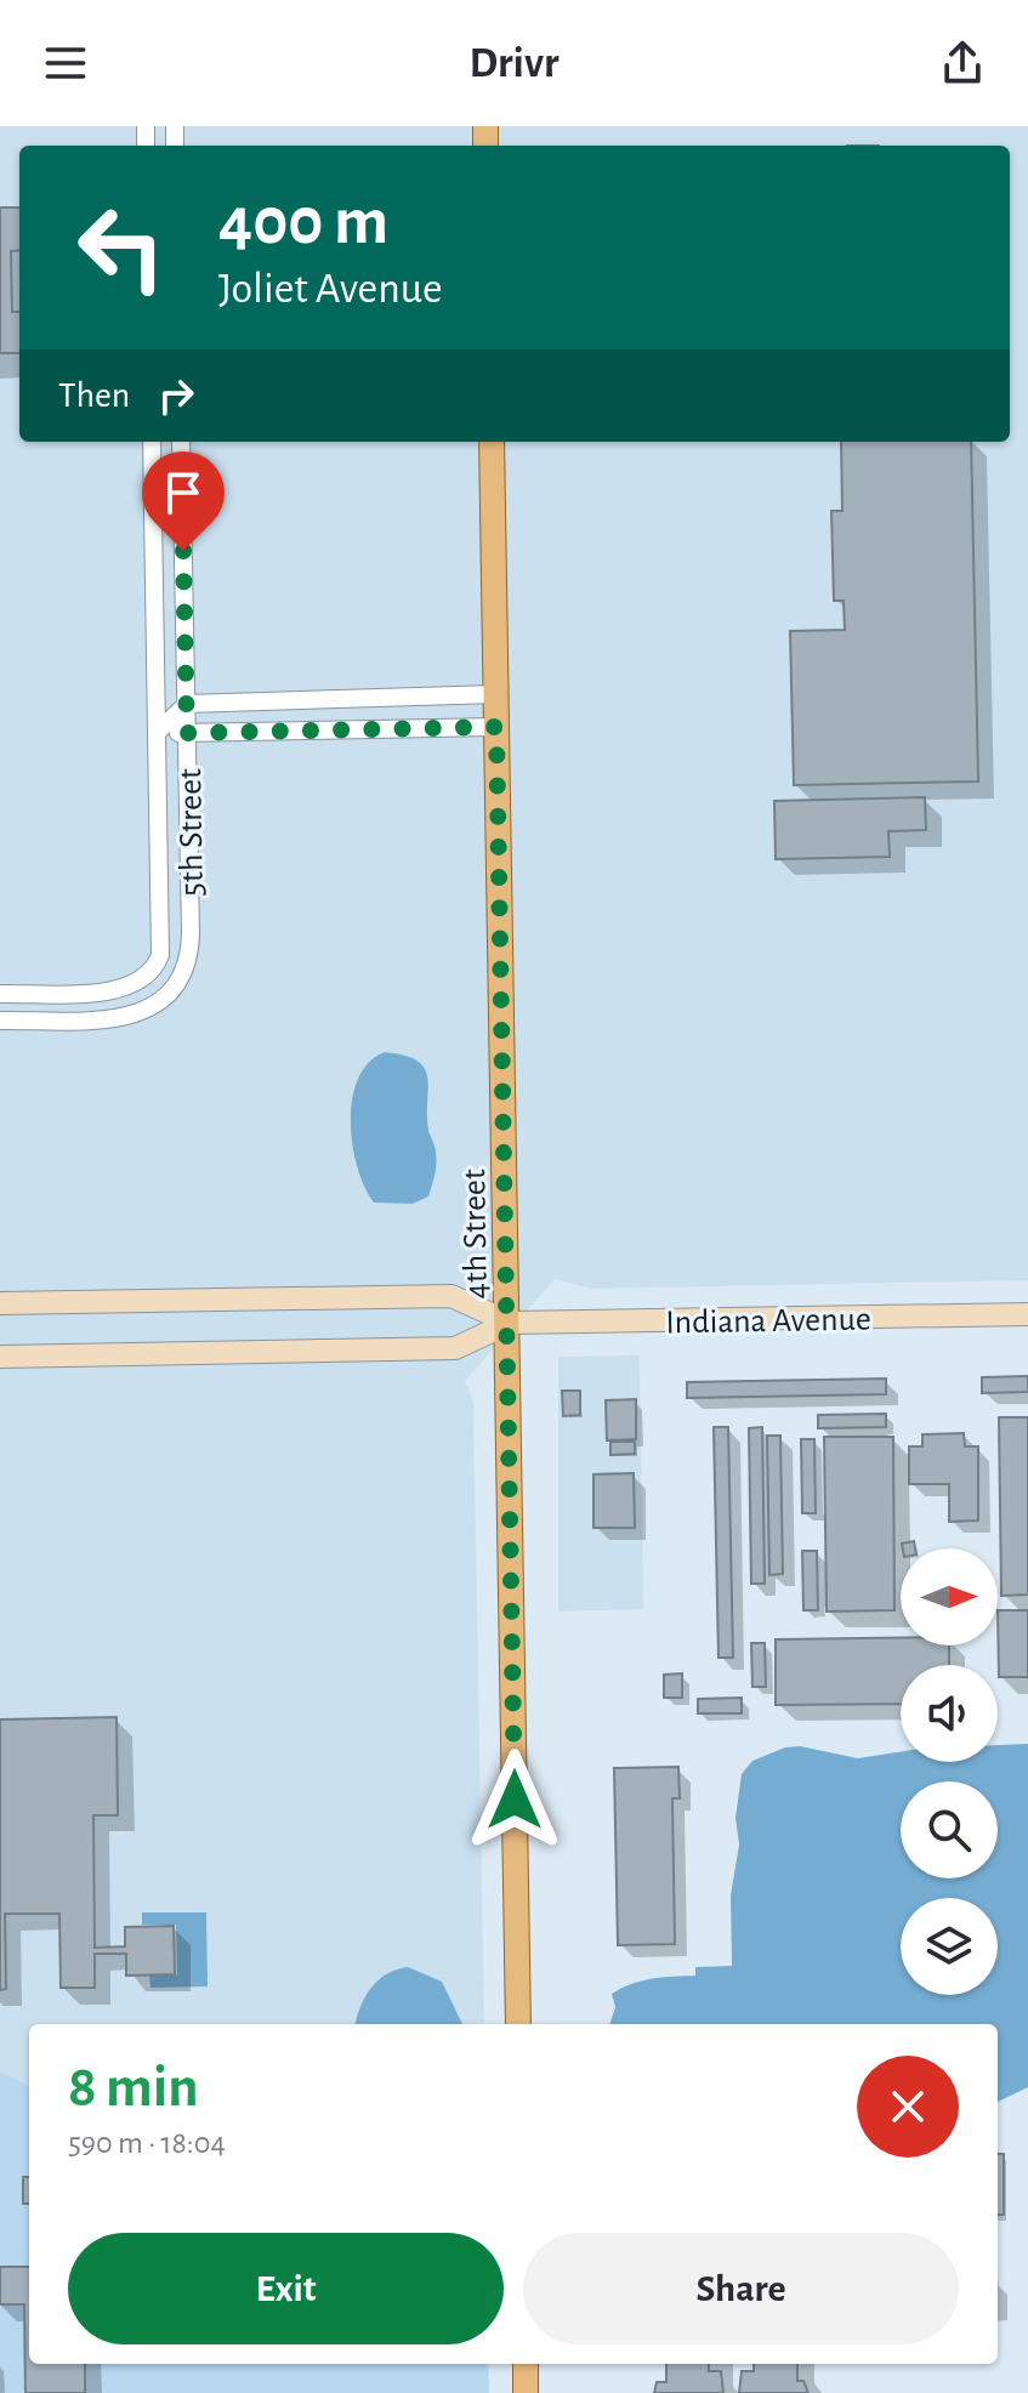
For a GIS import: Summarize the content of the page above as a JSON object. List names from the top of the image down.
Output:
{
  "streets": {
    "main road": ["4th Street"],
    "street": ["5th Street", "Indiana Avenue"]
  },
  "crossings": [
    ["4th Street", "Indiana Avenue"]
  ],
  "north": "right",
  "page": {
    "header": "Drivr",
    "turn": ["400 m", "Joliet Avenue"],
    "then": "Then",
    "heading": ["8 min", "590 m · 18:04"],
    "buttons": ["Exit", "Share"]
  }
}
